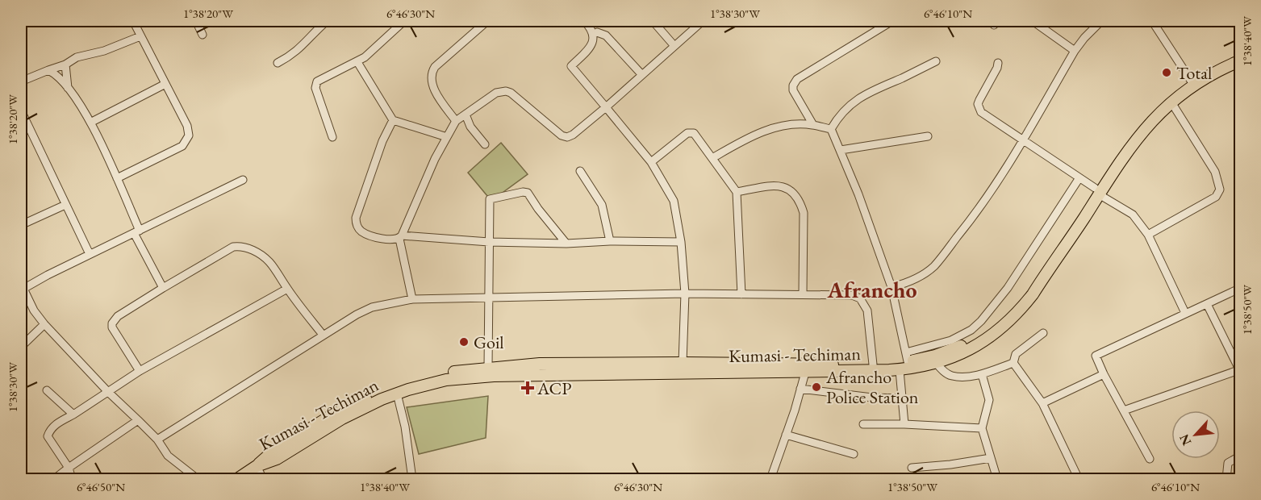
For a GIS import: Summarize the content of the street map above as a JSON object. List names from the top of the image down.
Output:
{
  "streets": {
    "highway": ["Kumasi - Techiman"]
  },
  "districts": ["Afrancho"],
  "places": {
    "other": ["Total", "Goil", "Afrancho Police Station"],
    "health": ["ACP"]
  },
  "north": "bottom left",
  "coordinates": [
    "1°38'20\"W",
    "6°46'30\"N",
    "1°38'30\"W",
    "6°46'10\"N",
    "1°38'40\"W",
    "1°38'50\"W",
    "6°46'50\"N"
  ]
}
